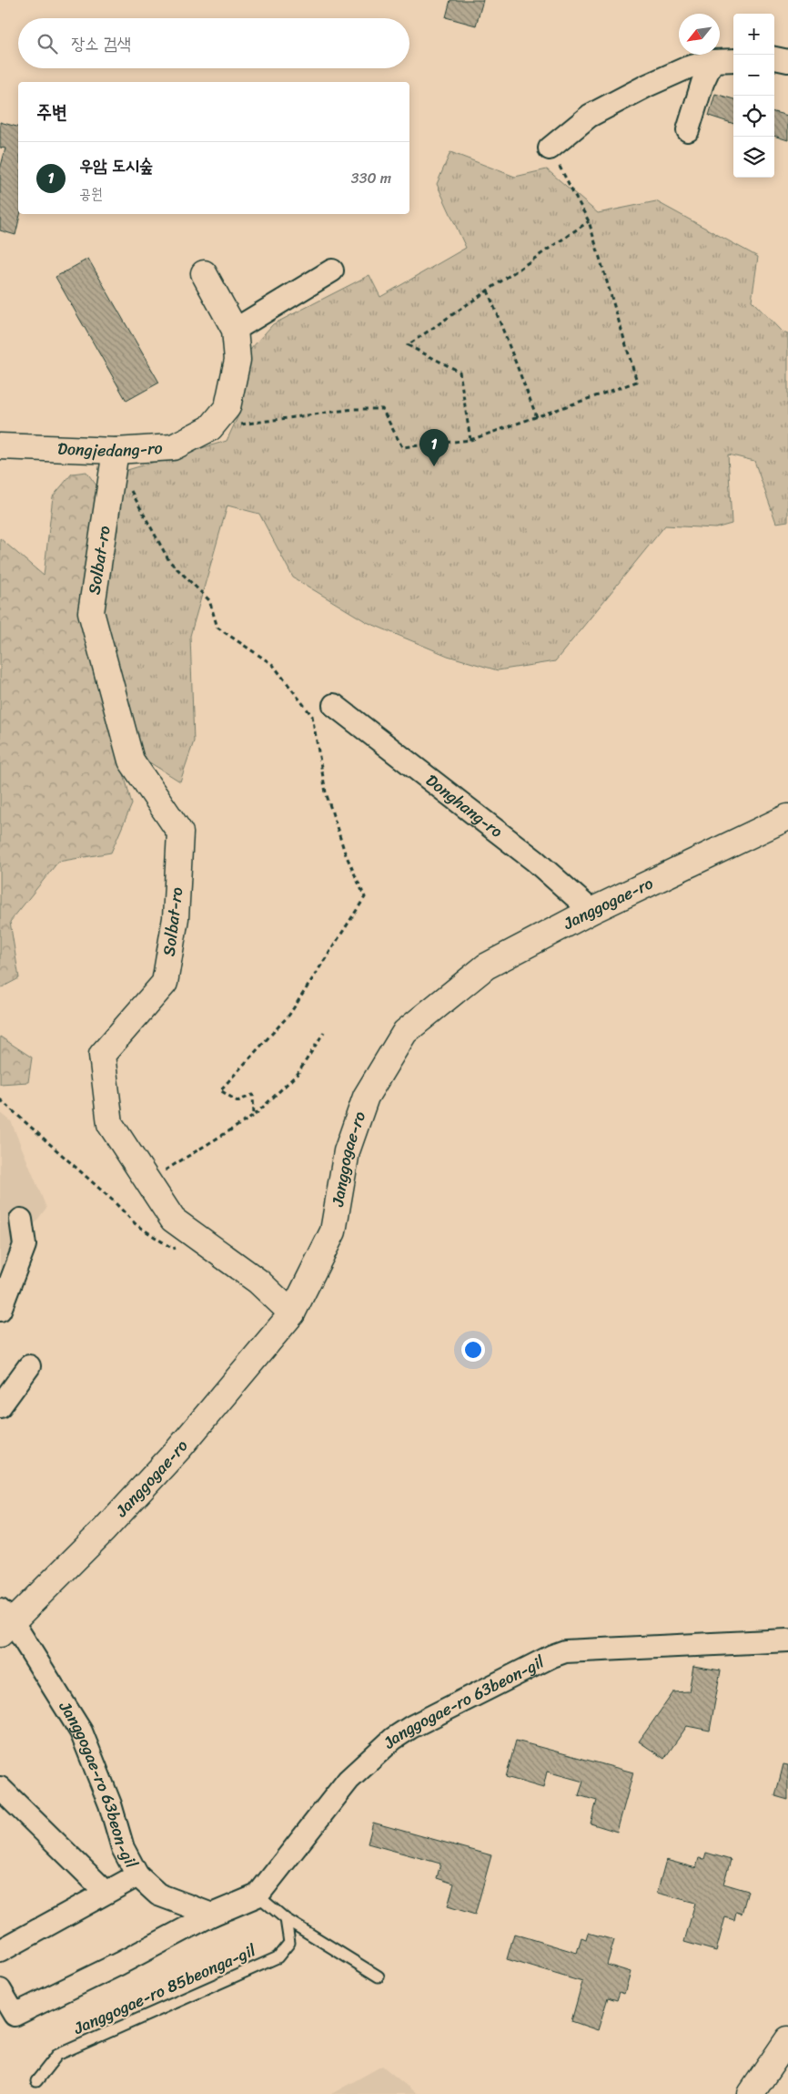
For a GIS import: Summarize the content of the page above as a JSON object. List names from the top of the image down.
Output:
{
  "streets": {
    "street": [
      "Dongjedang-ro",
      "Solbat-ro",
      "Donghang-ro",
      "Janggogae-ro",
      "Janggogae-ro 63beon-gil"
    ],
    "lane": ["Janggogae-ro 85beonga-gil"]
  },
  "crossings": [
    ["Dongjedang-ro", "Solbat-ro"],
    ["Solbat-ro", "Janggogae-ro"],
    ["Donghang-ro", "Janggogae-ro"],
    ["Janggogae-ro", "Janggogae-ro 63beon-gil"]
  ],
  "north": "bottom left",
  "page": {
    "map_buttons": ["+", "−"],
    "search": "장소 검색",
    "heading": "주변",
    "list": [
      {
        "mark": "1",
        "name": "우암 도시숲",
        "note": "공원",
        "value": "330 m"
      }
    ],
    "pins": "1"
  }
}
